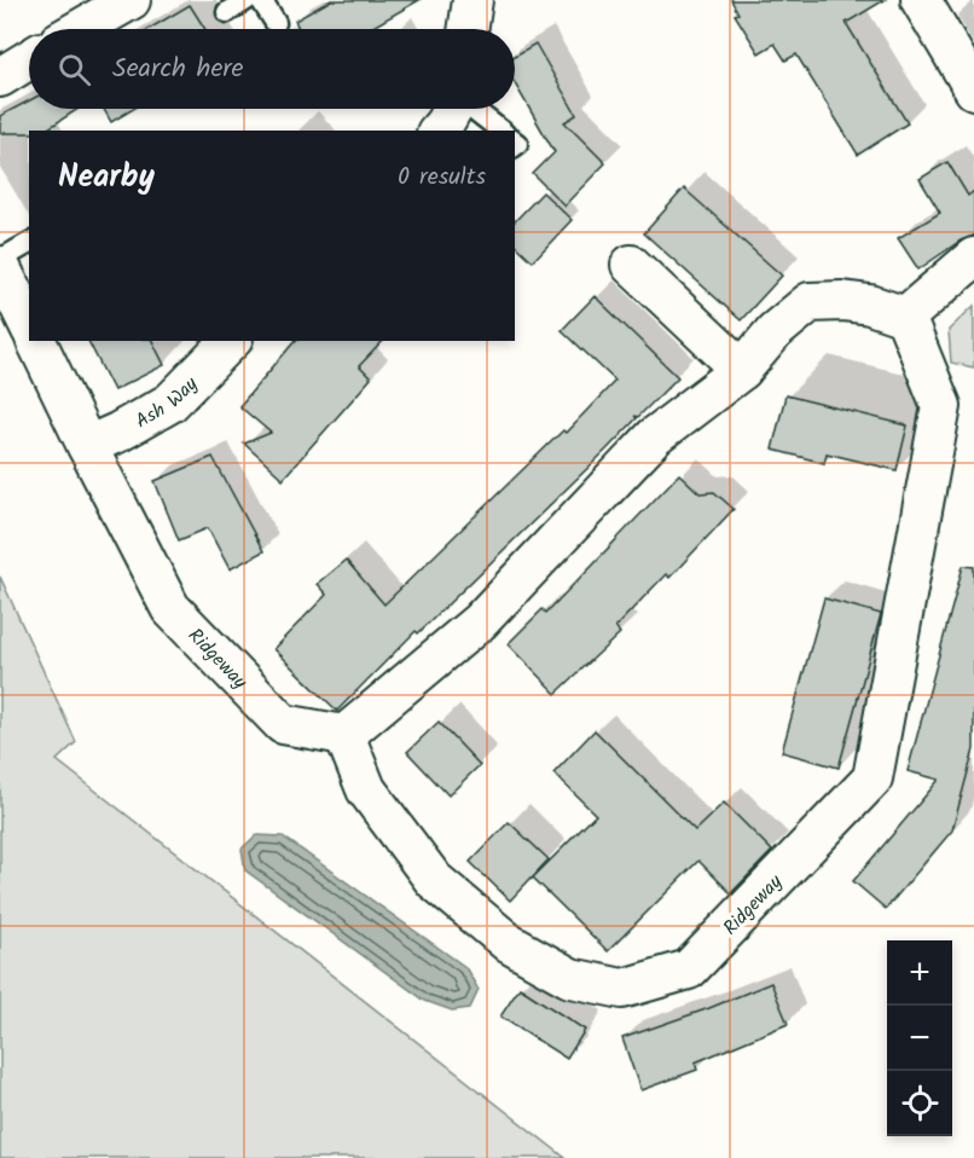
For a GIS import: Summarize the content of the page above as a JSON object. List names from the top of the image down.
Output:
{
  "streets": {
    "street": ["Ash Way", "Ridgeway"]
  },
  "crossings": [
    ["Ash Way", "Ridgeway"]
  ],
  "page": {
    "search": "Search here",
    "heading": ["Nearby", "0 results"],
    "map_buttons": ["+", "−"]
  }
}
